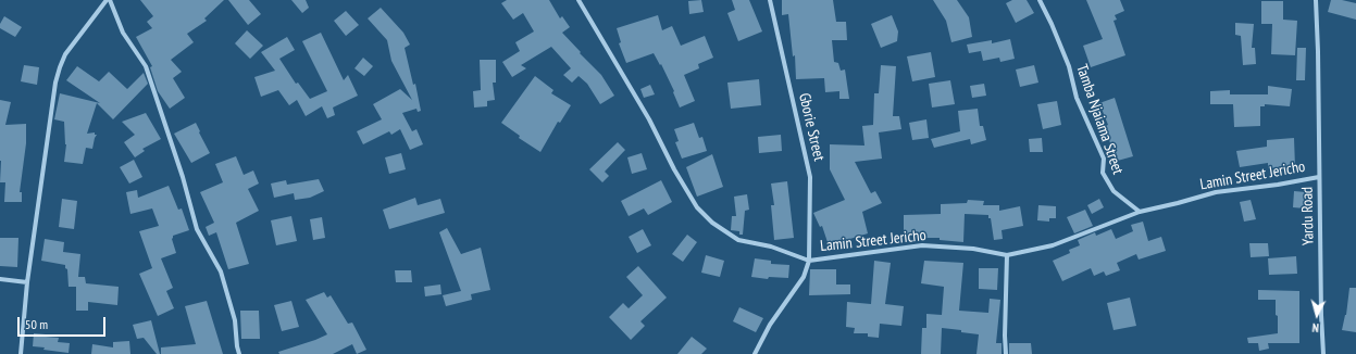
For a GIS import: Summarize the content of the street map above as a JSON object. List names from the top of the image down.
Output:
{
  "streets": {
    "street": [
      "Tamba Njaiama Street",
      "Gborie Street",
      "Lamin Street Jericho",
      "Yardu Road"
    ]
  },
  "crossings": [
    ["Tamba Njaiama Street", "Lamin Street Jericho"],
    ["Gborie Street", "Lamin Street Jericho"],
    ["Lamin Street Jericho", "Yardu Road"]
  ],
  "scale_bar": "50 m",
  "north": "bottom"
}
